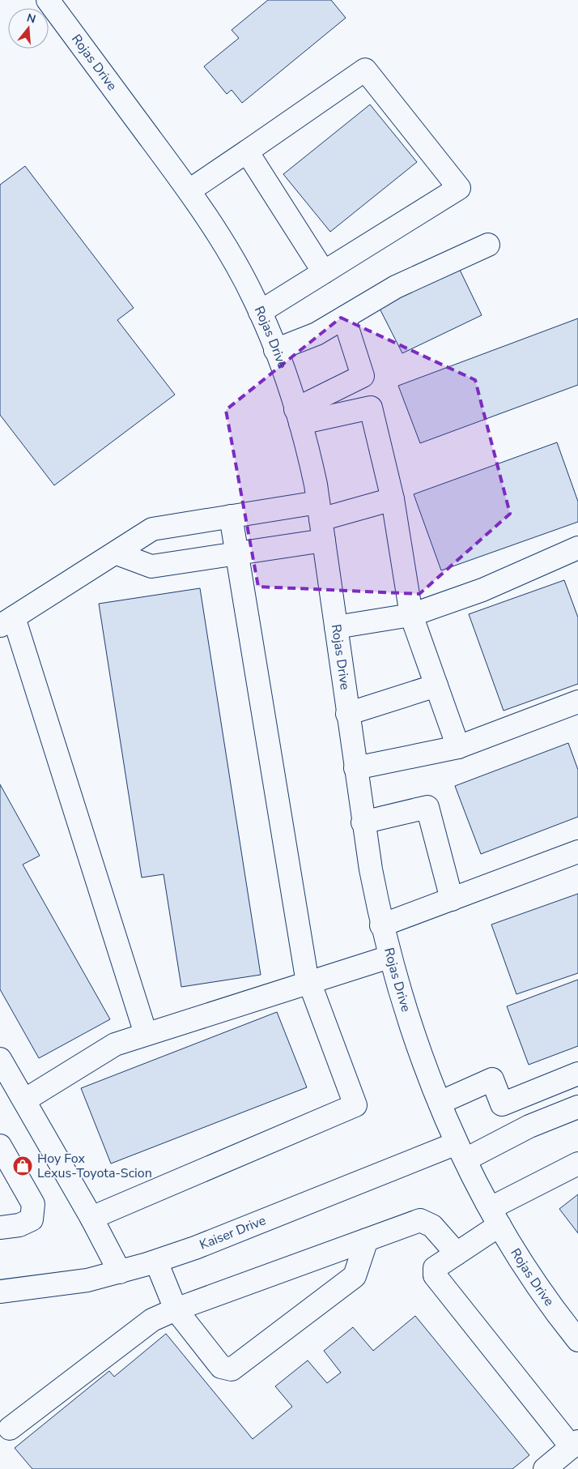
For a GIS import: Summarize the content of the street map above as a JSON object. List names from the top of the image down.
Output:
{
  "streets": {
    "street": ["Rojas Drive", "Kaiser Drive"]
  },
  "crossings": [
    ["Rojas Drive", "Kaiser Drive"]
  ],
  "places": {
    "shop": ["Hoy Fox Lexus-Toyota-Scion"]
  },
  "north": "top"
}
